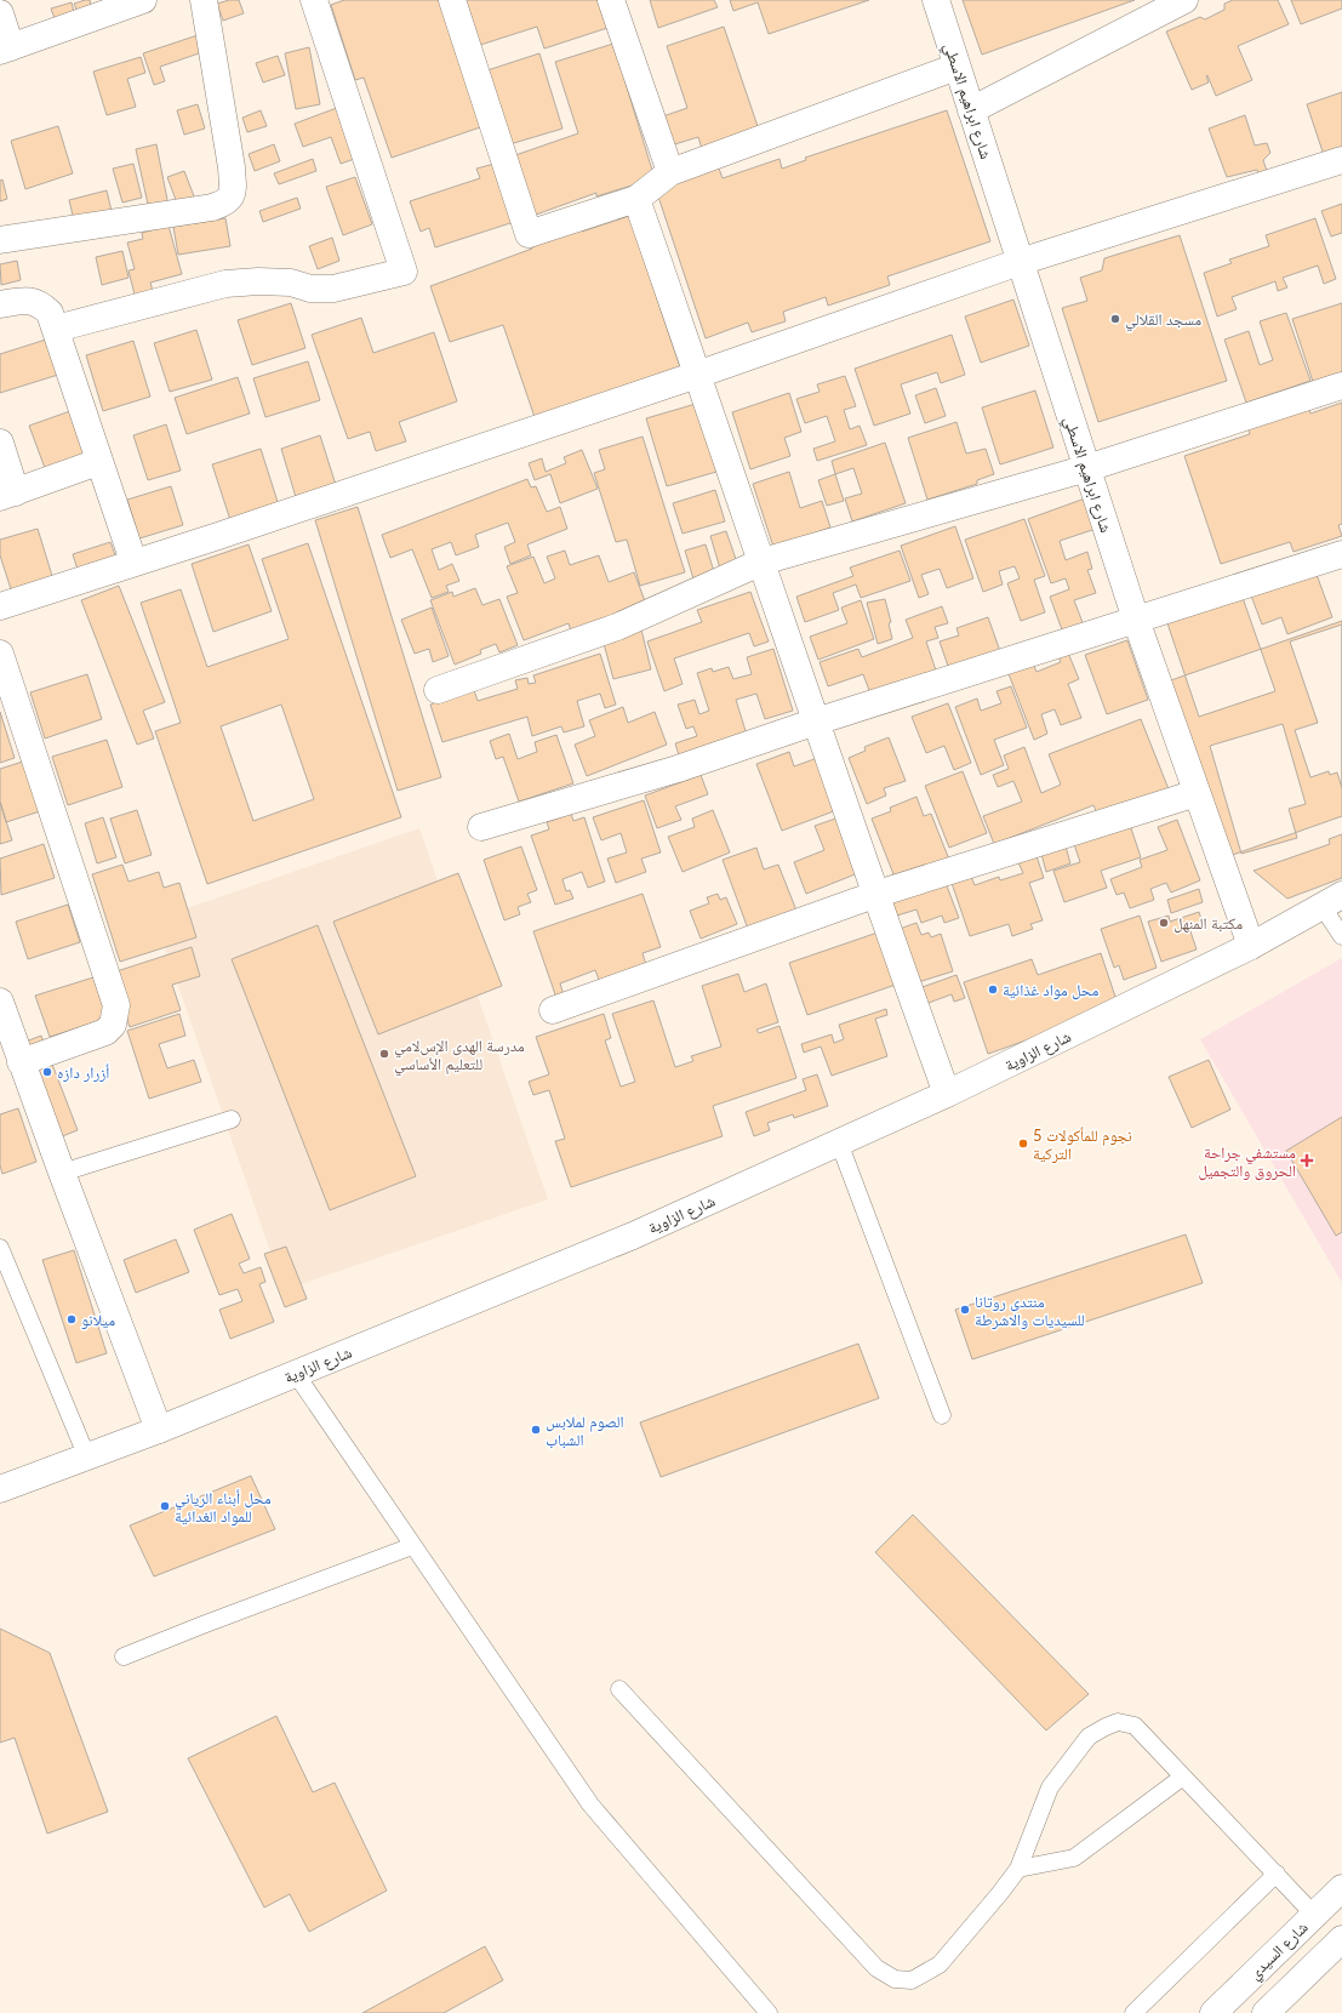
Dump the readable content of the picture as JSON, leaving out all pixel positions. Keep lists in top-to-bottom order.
{
  "streets": {
    "street": ["شارع ابراهيم الاسطي", "شارع الزاوية", "شارع السيدي"]
  },
  "crossings": [
    ["شارع ابراهيم الاسطي", "شارع الزاوية"]
  ],
  "places": {
    "other": [
      "مسجد القلالي",
      "مكتبة المنهل",
      "محل مواد غذائية",
      "مدرسة الهدى الإسﻻمي للتعليم الأساسي",
      "أزرار دازه",
      "5 نجوم للمأكولات التركية",
      "منتدى روتانا للسيديات والاشرطة",
      "ميلانو",
      "الصوم لملابس الشباب",
      "محل أبناء الرياني للمواد الغدائية"
    ],
    "health": ["مستشفي جراحة الحروق والتجميل"]
  }
}
